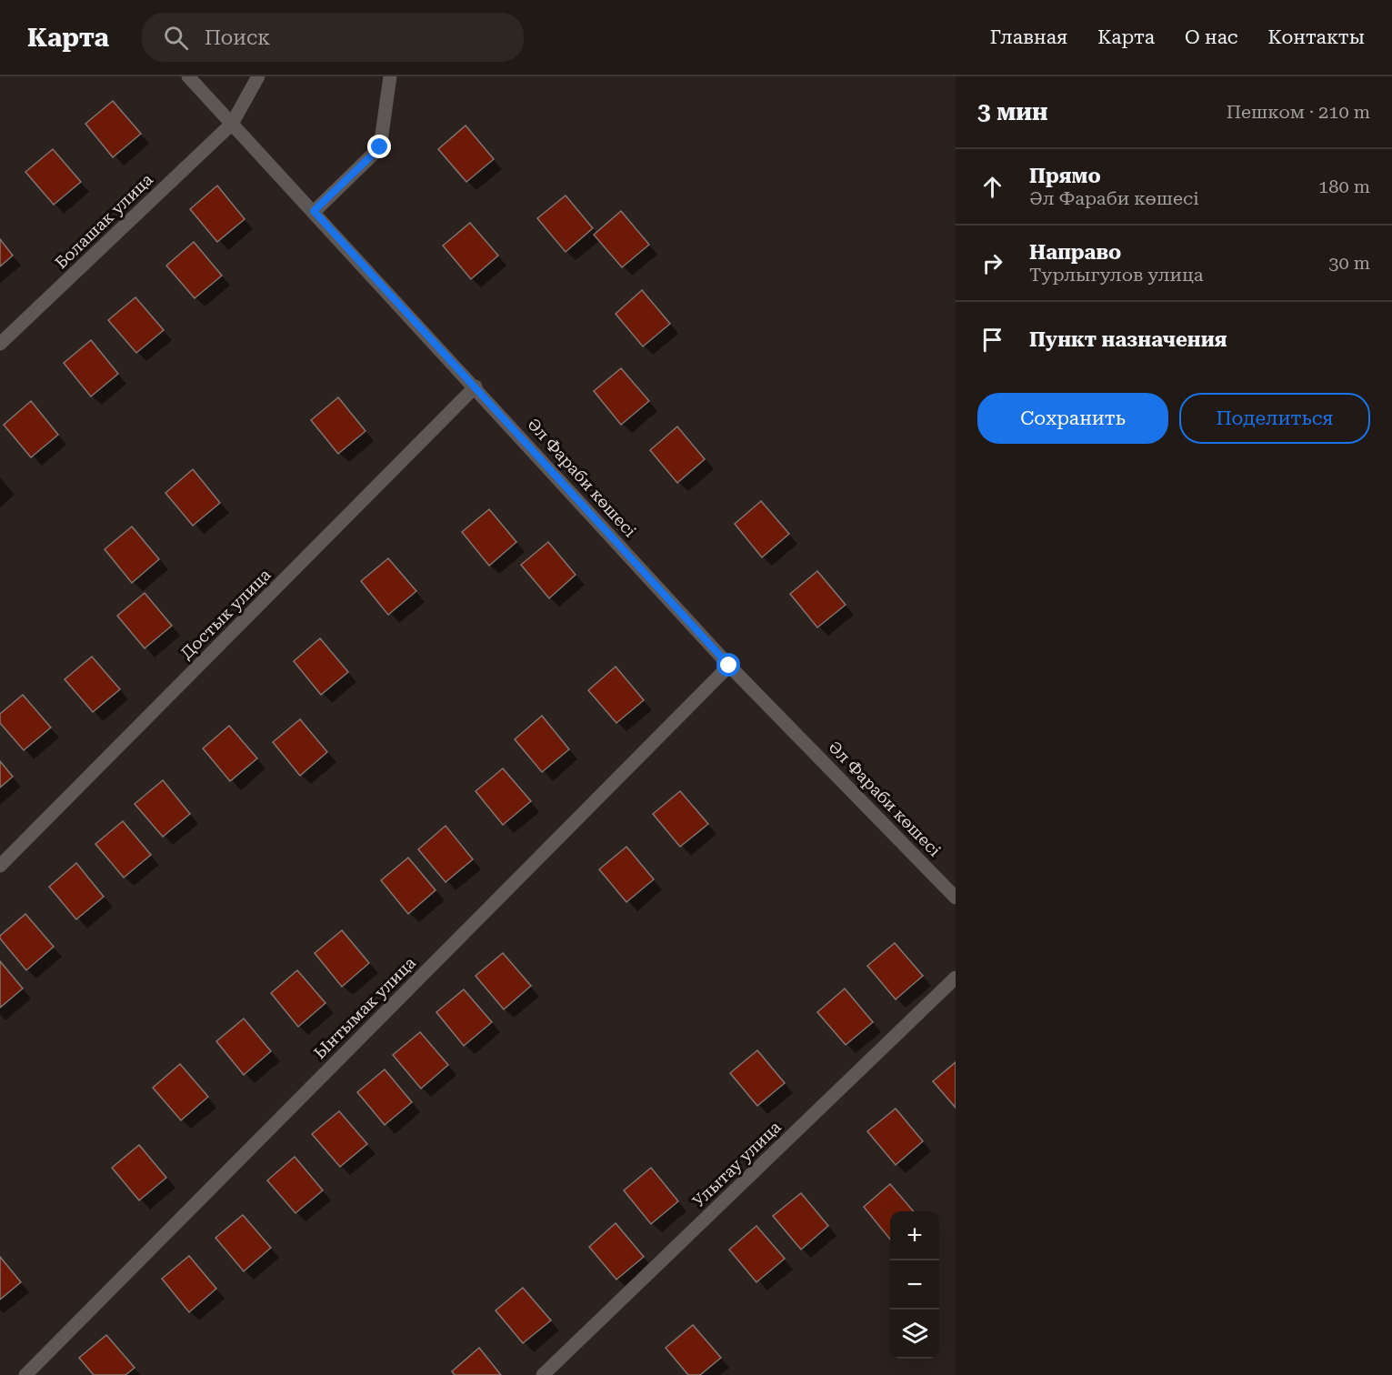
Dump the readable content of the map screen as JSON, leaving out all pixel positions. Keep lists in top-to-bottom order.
{
  "streets": {
    "street": [
      "Болашак улица",
      "Әл Фараби көшесі",
      "Достык улица",
      "Ынтымак улица",
      "Улытау улица"
    ]
  },
  "crossings": [
    ["Болашак улица", "Әл Фараби көшесі"],
    ["Әл Фараби көшесі", "Достык улица"],
    ["Әл Фараби көшесі", "Ынтымак улица"]
  ],
  "page": {
    "header": "Карта",
    "search": "Поиск",
    "nav": [
      "Главная",
      "Карта",
      "О нас",
      "Контакты"
    ],
    "heading": ["3 мин", "Пешком · 210 m"],
    "list": [
      ["Прямо", "Әл Фараби көшесі", "180 m"],
      ["Направо", "Турлыгулов улица", "30 m"],
      "Пункт назначения"
    ],
    "buttons": ["Сохранить", "Поделиться"],
    "map_buttons": ["+", "−"]
  }
}
